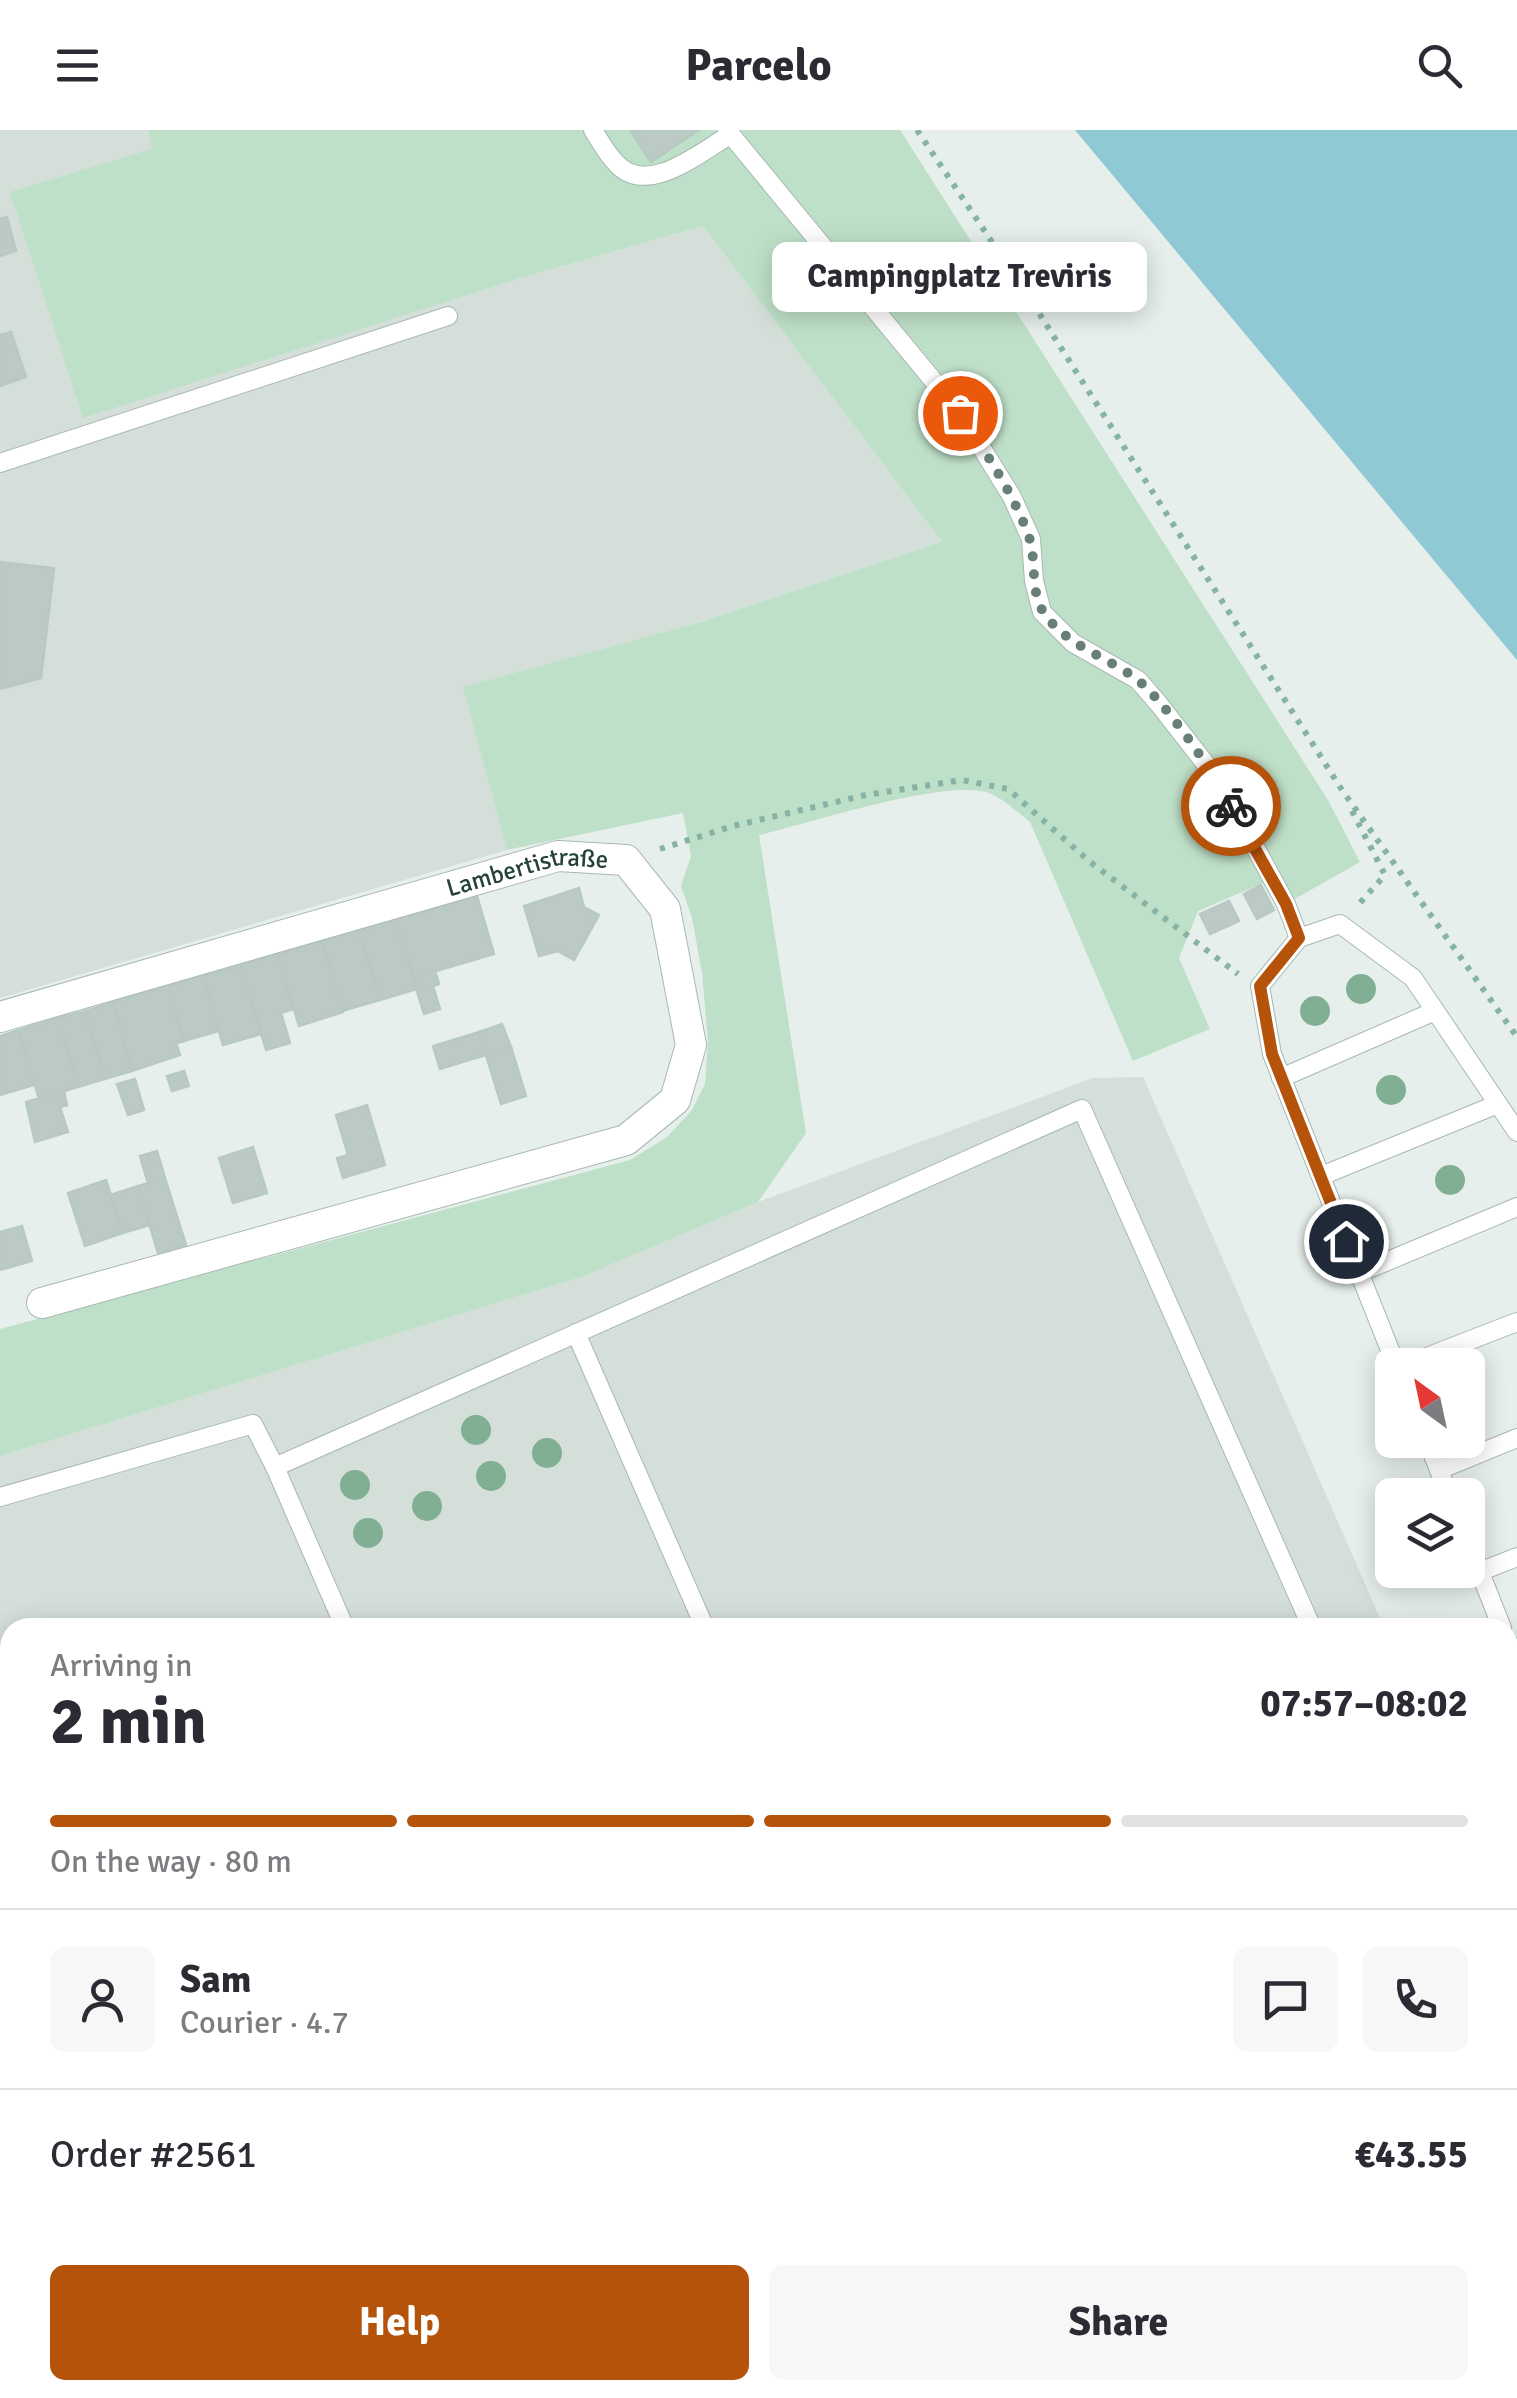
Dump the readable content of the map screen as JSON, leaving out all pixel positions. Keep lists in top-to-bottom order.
{
  "streets": {
    "street": ["Lambertistraße"]
  },
  "places": ["Campingplatz Treviris"],
  "north": "top left",
  "page": {
    "header": "Parcelo",
    "bubble": "Campingplatz Treviris",
    "heading": ["2 min", "Arriving in", "07:57–08:02"],
    "panel": [
      "Sam",
      "Courier · 4.7",
      "Order #2561",
      "€43.55"
    ],
    "bar": "On the way · 80 m",
    "buttons": ["Help", "Share"]
  }
}
